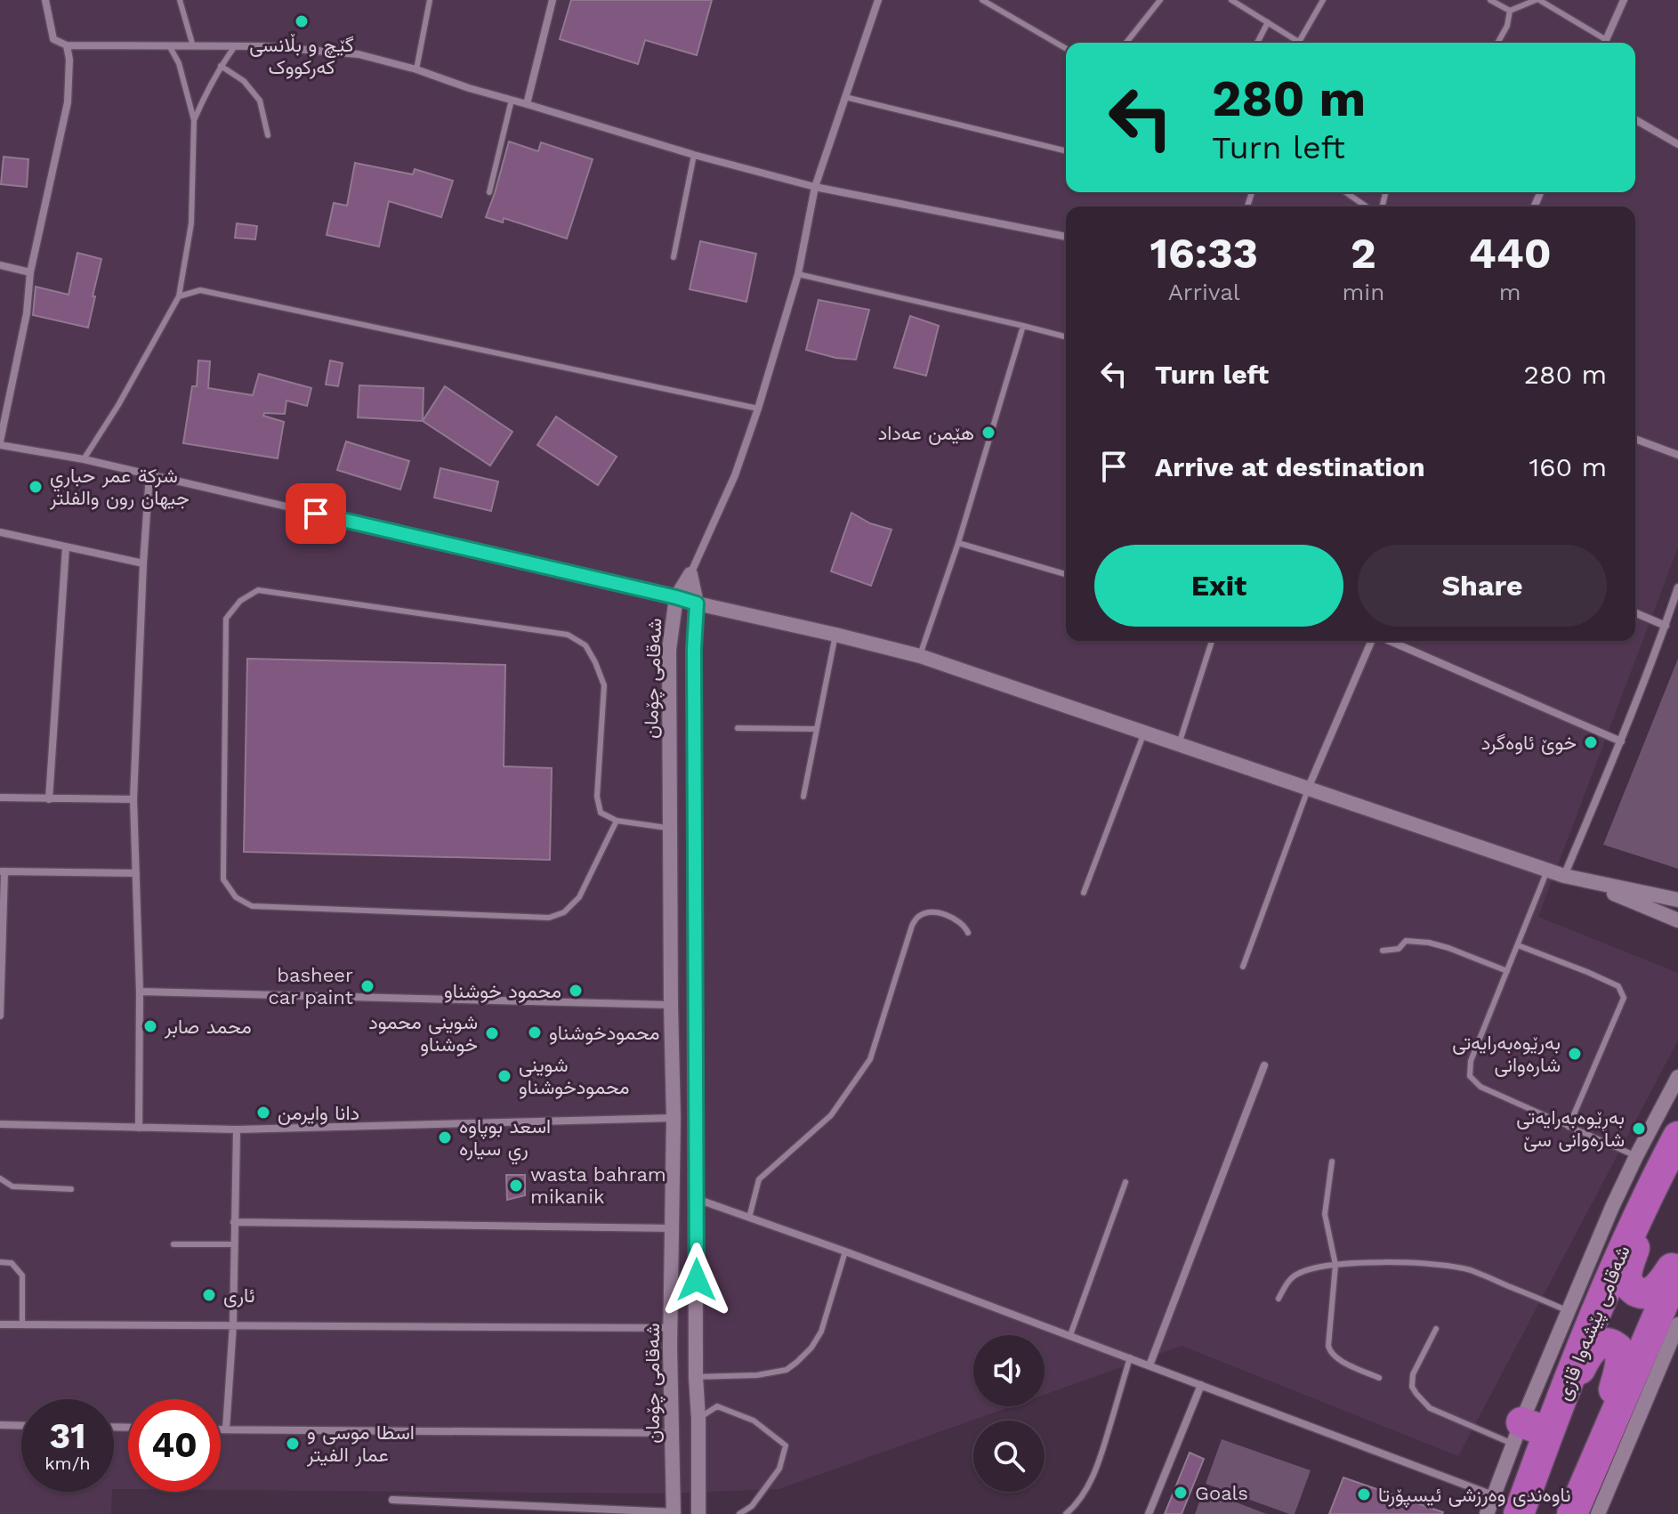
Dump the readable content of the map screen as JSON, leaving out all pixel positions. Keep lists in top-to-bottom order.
{
  "streets": {
    "highway": ["شەقامی پێشەوا قازی"],
    "street": ["شەقامی چۆمان"]
  },
  "places": [
    "گێچ و بڵانسی کەرکووک",
    "هێمن عەداد",
    "شركة عمر حباري جيھان رون والفلتر",
    "خوێ ئاوەگرد",
    "basheer car paint",
    "محمود خوشناو",
    "محمد صابر",
    "محمودخوشناو",
    "شوينى محمود خوشناو",
    "بەرێوەبەرایەتی شارەوانی",
    "شوينى محمودخوشناو",
    "دانا وایرمن",
    "بەڕێوەبەرایەتی شارەوانی سێ",
    "اسعد بوپاوه ري سياره",
    "wasta bahram mikanik",
    "ئارى",
    "اسطا موسى و عمار الفيتر",
    "Goals",
    "ناوەندی وەرزشی ئیسپۆرتا"
  ],
  "page": {
    "turn": ["280 m", "Turn left"],
    "eta": [
      "16:33",
      "Arrival",
      "2",
      "min",
      "440",
      "m"
    ],
    "list": [
      {
        "name": "Turn left",
        "value": "280 m"
      },
      {
        "name": "Arrive at destination",
        "value": "160 m"
      }
    ],
    "buttons": ["Exit", "Share"],
    "speed": "31 km/h",
    "limit": "40"
  }
}
